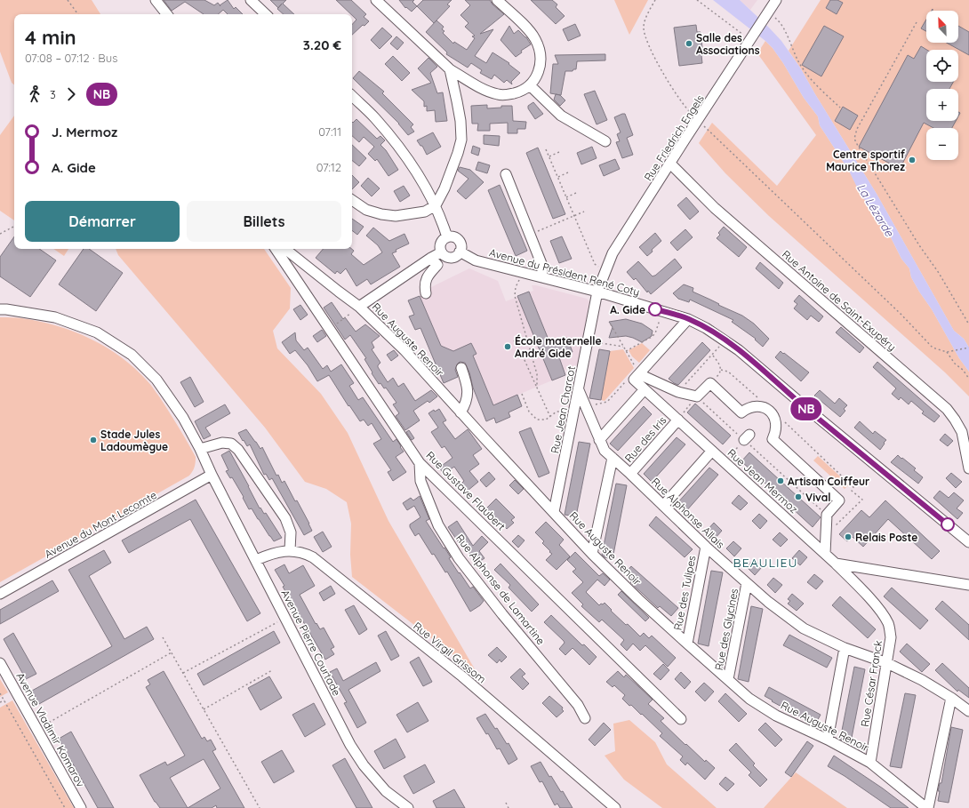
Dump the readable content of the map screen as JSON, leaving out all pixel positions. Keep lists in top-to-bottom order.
{
  "streets": {
    "street": [
      "Rue Friedrich Engels",
      "Avenue du Président René Coty",
      "Rue Antoine de Saint-Exupéry",
      "Rue Auguste Renoir",
      "Rue Jean Charcot",
      "Rue des Iris",
      "Rue Jean Mermoz",
      "Rue Gustave Flaubert",
      "Rue Alphonse Allais",
      "Avenue du Mont Lecomte",
      "Rue Alphonse de Lamartine",
      "Rue des Tulipes",
      "Rue des Glycines",
      "Avenue Pierre Courtade",
      "Rue Virgil Grissom",
      "Rue César Franck",
      "Avenue Vladimir Komarov"
    ]
  },
  "crossings": [
    ["Rue Friedrich Engels", "Avenue du Président René Coty"],
    ["Rue Friedrich Engels", "Rue Antoine de Saint-Exupéry"],
    ["Rue Friedrich Engels", "Rue Jean Charcot"],
    ["Avenue du Président René Coty", "Rue Jean Charcot"],
    ["Rue Auguste Renoir", "Rue Jean Charcot"],
    ["Rue Auguste Renoir", "Rue des Tulipes"],
    ["Rue Auguste Renoir", "Rue des Glycines"],
    ["Rue Auguste Renoir", "Rue César Franck"],
    ["Rue Jean Charcot", "Rue Alphonse Allais"],
    ["Rue des Iris", "Rue Jean Mermoz"],
    ["Rue des Iris", "Rue Alphonse Allais"],
    ["Rue Jean Mermoz", "Rue César Franck"],
    ["Rue Gustave Flaubert", "Rue Alphonse de Lamartine"],
    ["Rue Alphonse Allais", "Rue des Tulipes"],
    ["Rue Alphonse Allais", "Rue des Glycines"],
    ["Rue Alphonse Allais", "Rue César Franck"],
    ["Avenue du Mont Lecomte", "Avenue Pierre Courtade"],
    ["Avenue Pierre Courtade", "Rue Virgil Grissom"]
  ],
  "districts": ["BEAULIEU"],
  "water": ["La Lézarde"],
  "places": [
    "Salle des Associations",
    "Centre sportif Maurice Thorez",
    "A. Gide",
    "École maternelle André Gide",
    "Stade Jules Ladoumègue",
    "Artisan Coiffeur",
    "Vival",
    "Relais Poste"
  ],
  "lines": ["bus line NB"],
  "north": "top left",
  "page": {
    "on_map": "NB",
    "map_buttons": ["+", "−"],
    "heading": ["4 min", "07:08 – 07:12 · Bus", "3.20 €"],
    "legs": ["3", "NB"],
    "list": [
      {
        "name": "J. Mermoz",
        "value": "07:11"
      },
      {
        "name": "A. Gide",
        "value": "07:12"
      }
    ],
    "buttons": ["Démarrer", "Billets"]
  }
}
